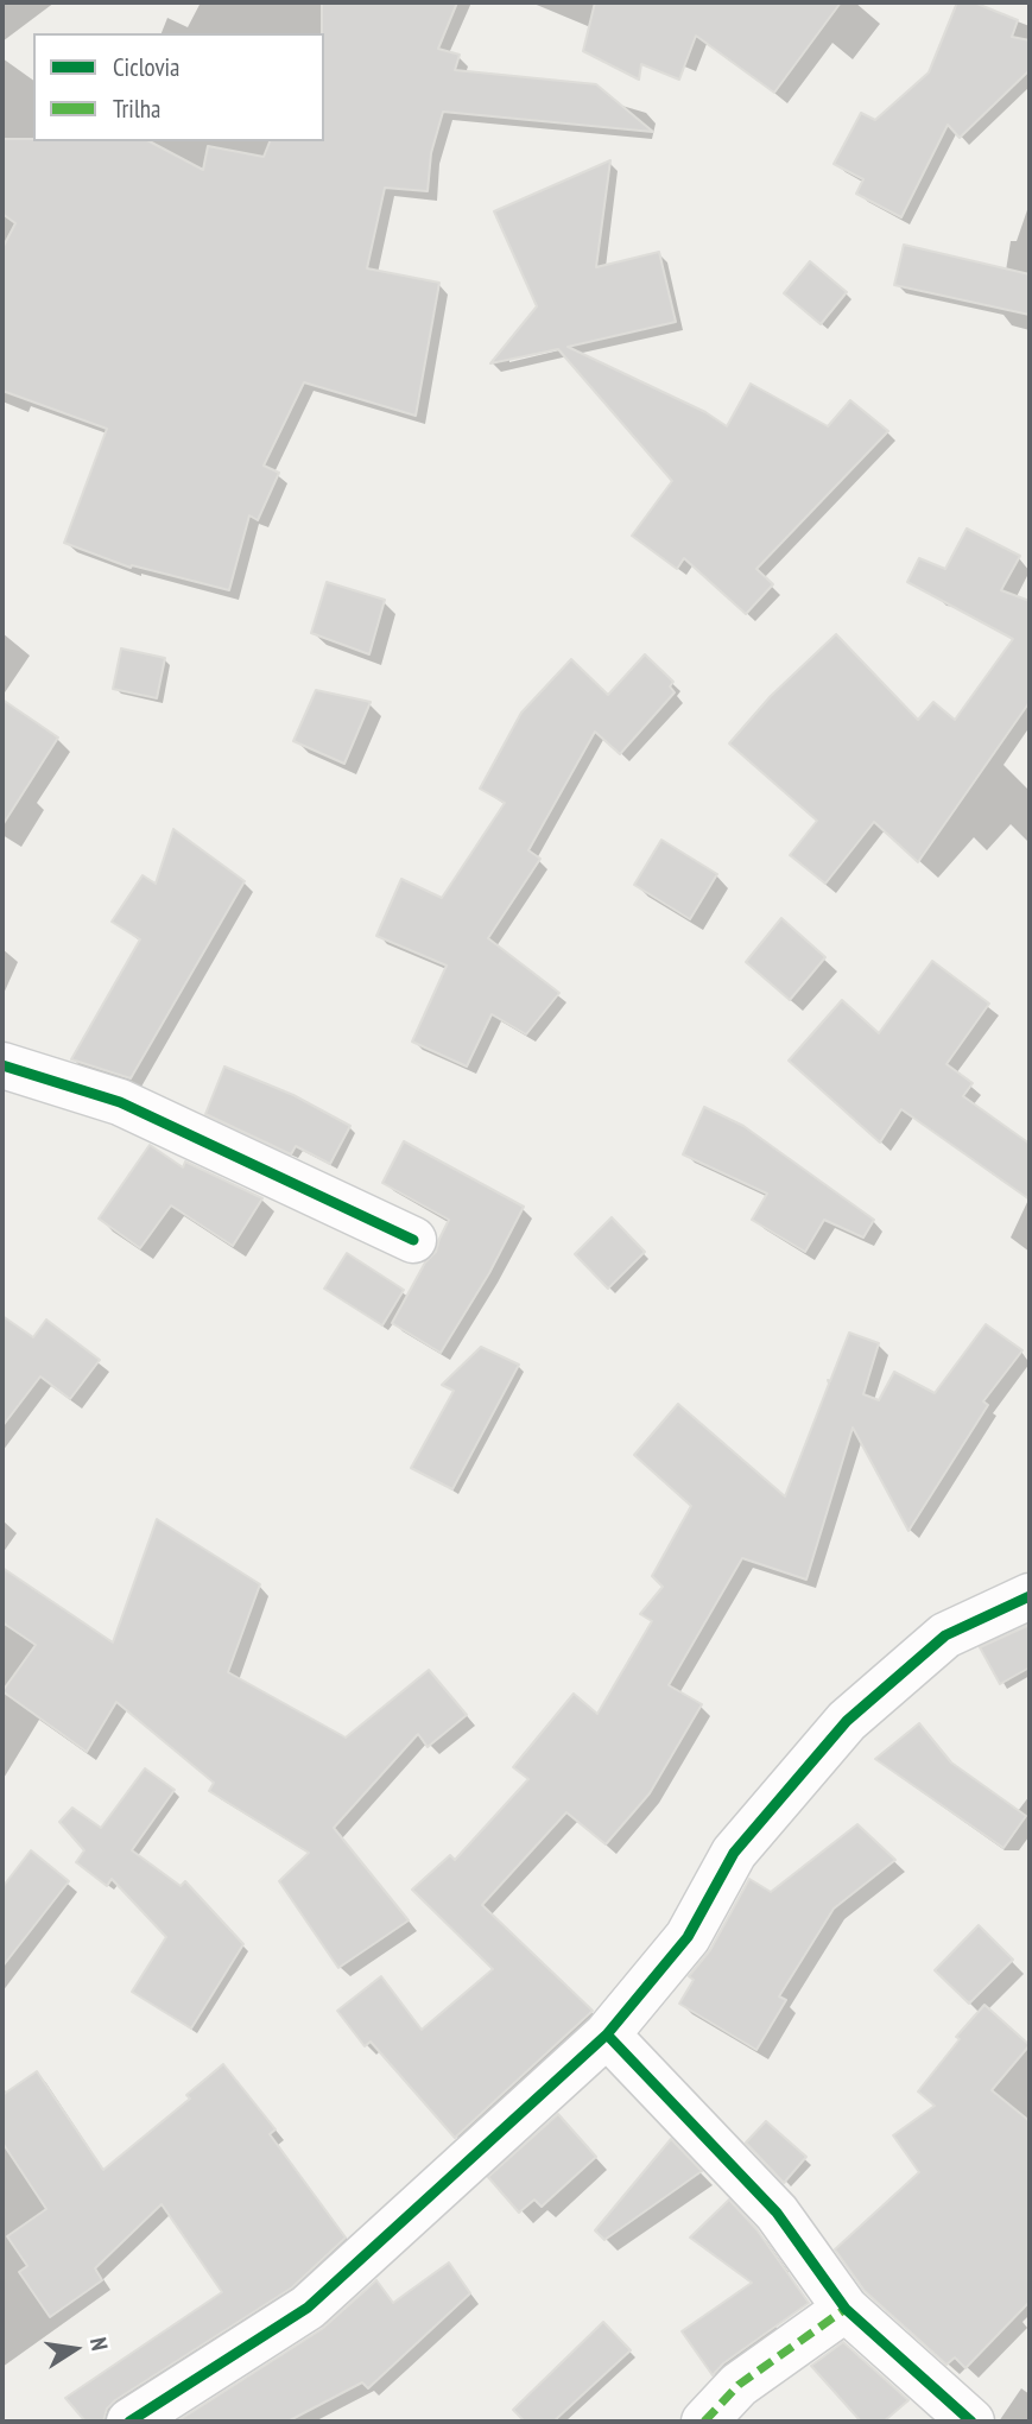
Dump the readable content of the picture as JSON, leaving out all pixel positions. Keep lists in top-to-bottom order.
{
  "legend": ["Ciclovia", "Trilha"],
  "north": "right"
}
